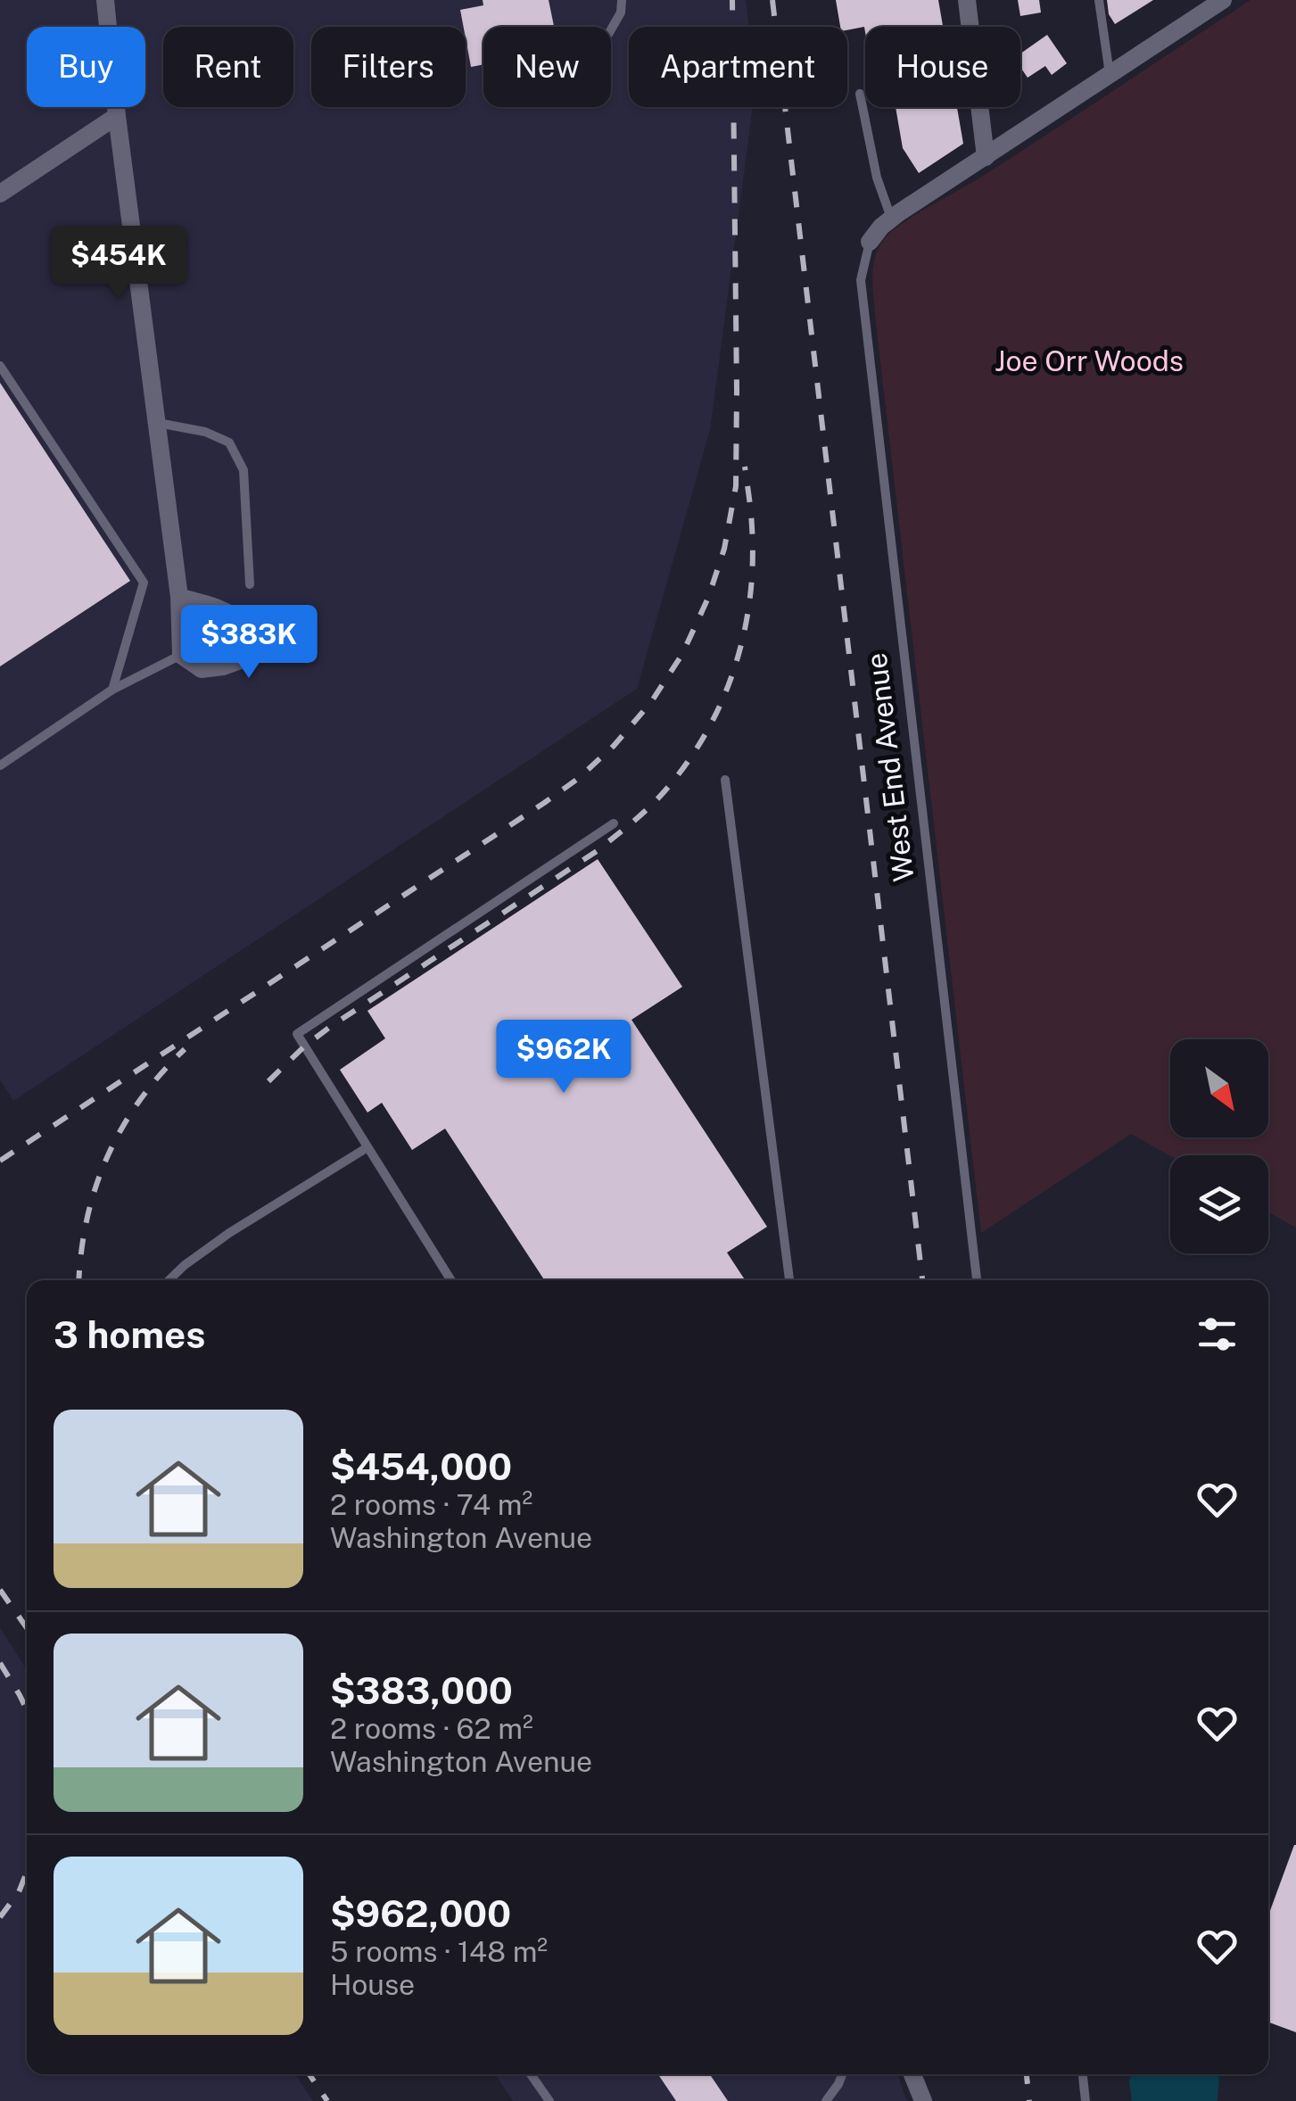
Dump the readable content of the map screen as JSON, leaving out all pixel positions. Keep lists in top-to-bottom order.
{
  "streets": {
    "lane": ["West End Avenue"]
  },
  "parks": ["Joe Orr Woods"],
  "north": "bottom right",
  "page": {
    "chip": [
      "Buy",
      "Rent",
      "Filters",
      "New",
      "Apartment",
      "House"
    ],
    "price": ["$454K", "$383K", "$962K"],
    "heading": "3 homes",
    "list": [
      {
        "name": "$454,000",
        "note": "2 rooms · 74 m² · Washington Avenue"
      },
      {
        "name": "$383,000",
        "note": "2 rooms · 62 m² · Washington Avenue"
      },
      {
        "name": "$962,000",
        "note": "5 rooms · 148 m² · House"
      }
    ]
  }
}
